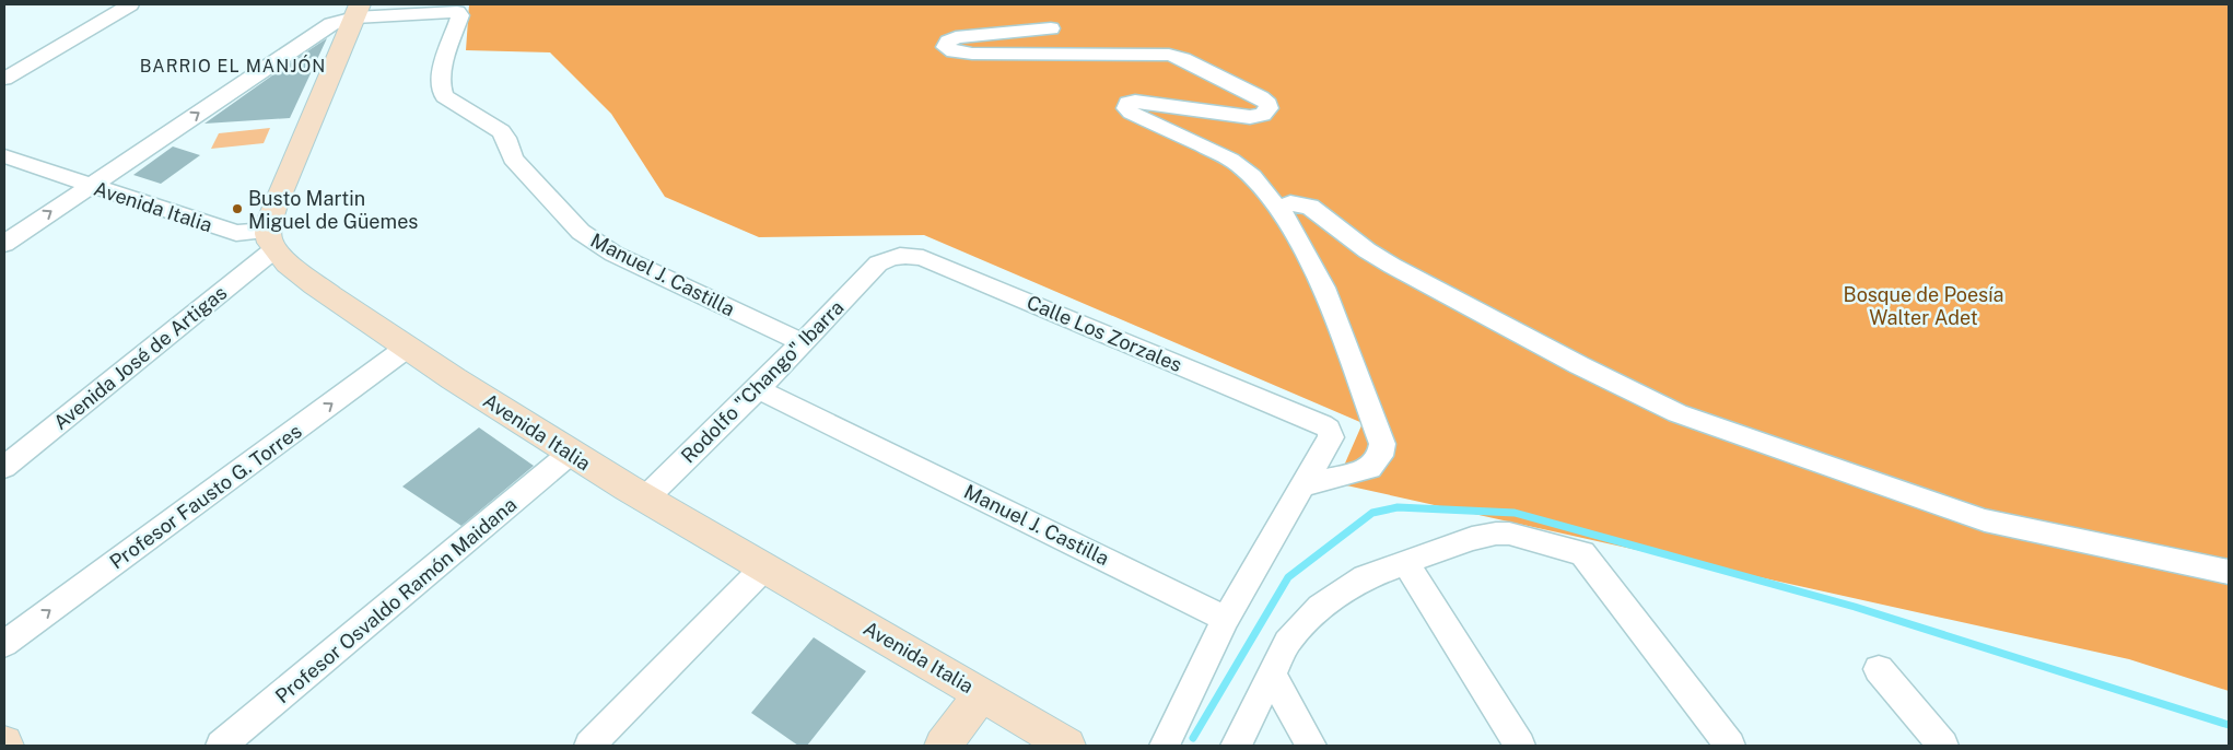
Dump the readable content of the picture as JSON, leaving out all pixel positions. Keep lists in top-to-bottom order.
{
  "streets": {
    "main road": ["Avenida Italia"],
    "street": [
      "Manuel J. Castilla",
      "Calle Los Zorzales",
      "Avenida José de Artigas",
      "Rodolfo \"Chango\" Ibarra",
      "Profesor Fausto G. Torres",
      "Profesor Osvaldo Ramón Maidana"
    ]
  },
  "crossings": [
    ["Avenida Italia", "Avenida José de Artigas"],
    ["Avenida Italia", "Rodolfo \"Chango\" Ibarra"],
    ["Avenida Italia", "Profesor Fausto G. Torres"],
    ["Avenida Italia", "Profesor Osvaldo Ramón Maidana"],
    ["Manuel J. Castilla", "Rodolfo \"Chango\" Ibarra"],
    ["Calle Los Zorzales", "Rodolfo \"Chango\" Ibarra"]
  ],
  "one_way": ["Profesor Fausto G. Torres"],
  "districts": ["BARRIO EL MANJÓN"],
  "parks": ["Bosque de Poesía Walter Adet"],
  "places": ["Busto Martin Miguel de Güemes"]
}
